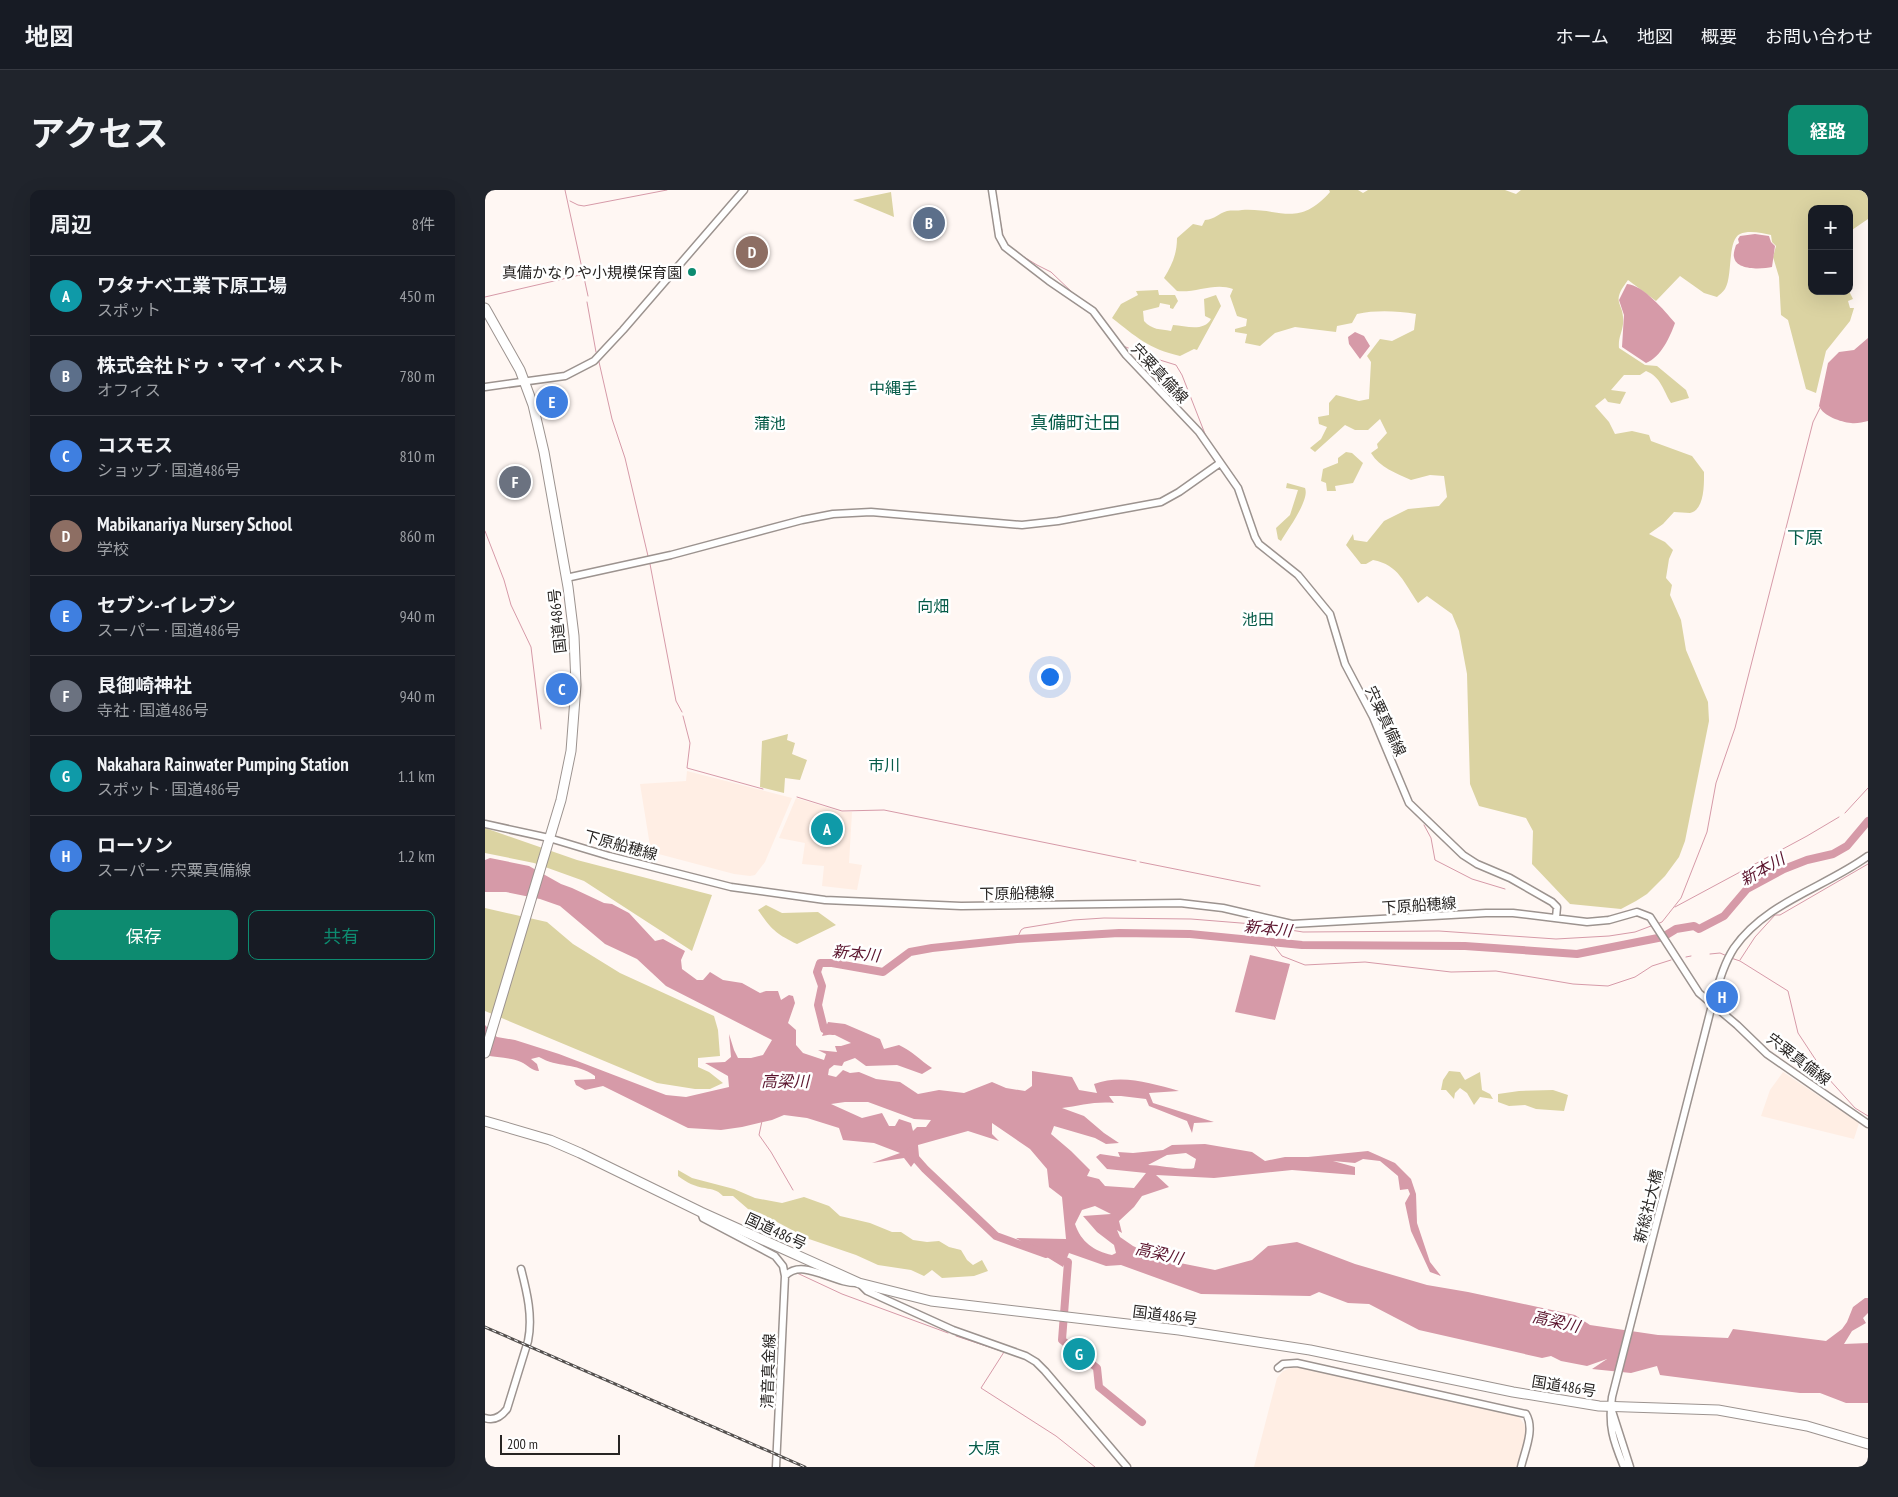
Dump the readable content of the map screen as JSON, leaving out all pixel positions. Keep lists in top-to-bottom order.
{
  "streets": {
    "highway": ["国道486号"],
    "main road": [
      "宍粟真備線",
      "下原船穂線",
      "新総社大橋",
      "清音真金線"
    ]
  },
  "crossings": [
    ["宍粟真備線", "下原船穂線"],
    ["宍粟真備線", "新総社大橋"],
    ["国道486号", "下原船穂線"],
    ["国道486号", "新総社大橋"]
  ],
  "districts": [
    "中縄手",
    "真備町辻田",
    "蒲池",
    "下原",
    "向畑",
    "池田",
    "市川",
    "大原"
  ],
  "water": ["新本川", "高梁川"],
  "places": ["真備かなりや小規模保育園"],
  "scale_bar": "200 m",
  "page": {
    "header": "地図",
    "nav": [
      "ホーム",
      "地図",
      "概要",
      "お問い合わせ"
    ],
    "title": "アクセス",
    "buttons": [
      "経路",
      ["保存", "共有"]
    ],
    "heading": ["周辺", "8件"],
    "map_buttons": ["+", "−"],
    "pins": [
      "B",
      "D",
      "E",
      "F",
      "C",
      "A",
      "H",
      "G"
    ],
    "list": [
      {
        "mark": "A",
        "name": "ワタナベ工業下原工場",
        "note": "スポット",
        "value": "450 m"
      },
      {
        "mark": "B",
        "name": "株式会社ドゥ・マイ・ベスト",
        "note": "オフィス",
        "value": "780 m"
      },
      {
        "mark": "C",
        "name": "コスモス",
        "note": "ショップ · 国道486号",
        "value": "810 m"
      },
      {
        "mark": "D",
        "name": "Mabikanariya Nursery School",
        "note": "学校",
        "value": "860 m"
      },
      {
        "mark": "E",
        "name": "セブン-イレブン",
        "note": "スーパー · 国道486号",
        "value": "940 m"
      },
      {
        "mark": "F",
        "name": "艮御崎神社",
        "note": "寺社 · 国道486号",
        "value": "940 m"
      },
      {
        "mark": "G",
        "name": "Nakahara Rainwater Pumping Station",
        "note": "スポット · 国道486号",
        "value": "1.1 km"
      },
      {
        "mark": "H",
        "name": "ローソン",
        "note": "スーパー · 宍粟真備線",
        "value": "1.2 km"
      }
    ],
    "scale": "200 m"
  }
}
